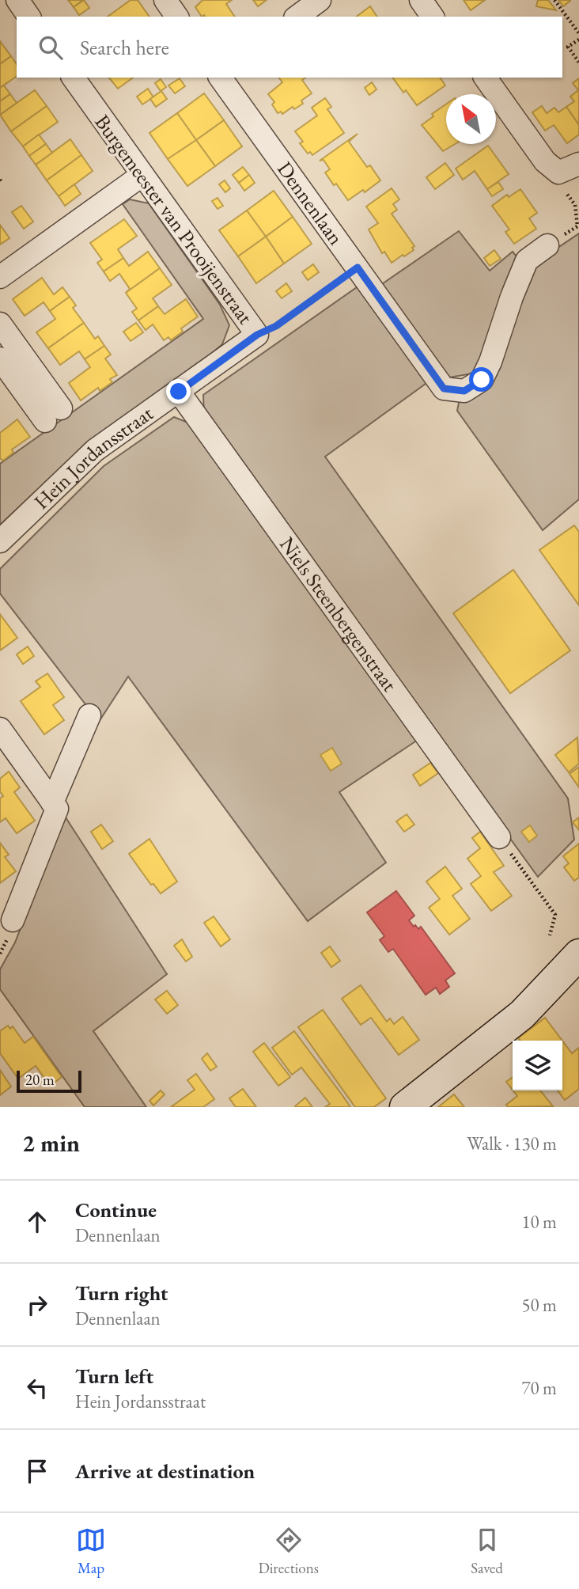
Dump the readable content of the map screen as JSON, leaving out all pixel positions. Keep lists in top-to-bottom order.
{
  "streets": {
    "street": [
      "Dennenlaan",
      "Burgemeester van Prooijenstraat",
      "Hein Jordansstraat",
      "Niels Steenbergenstraat"
    ]
  },
  "crossings": [
    ["Burgemeester van Prooijenstraat", "Hein Jordansstraat"],
    ["Hein Jordansstraat", "Niels Steenbergenstraat"]
  ],
  "scale_bar": "20 m",
  "north": "top left",
  "page": {
    "search": "Search here",
    "scale": "20 m",
    "heading": ["2 min", "Walk · 130 m"],
    "list": [
      ["Continue", "Dennenlaan", "10 m"],
      ["Turn right", "Dennenlaan", "50 m"],
      ["Turn left", "Hein Jordansstraat", "70 m"],
      "Arrive at destination"
    ],
    "nav": ["Map", "Directions", "Saved"]
  }
}
